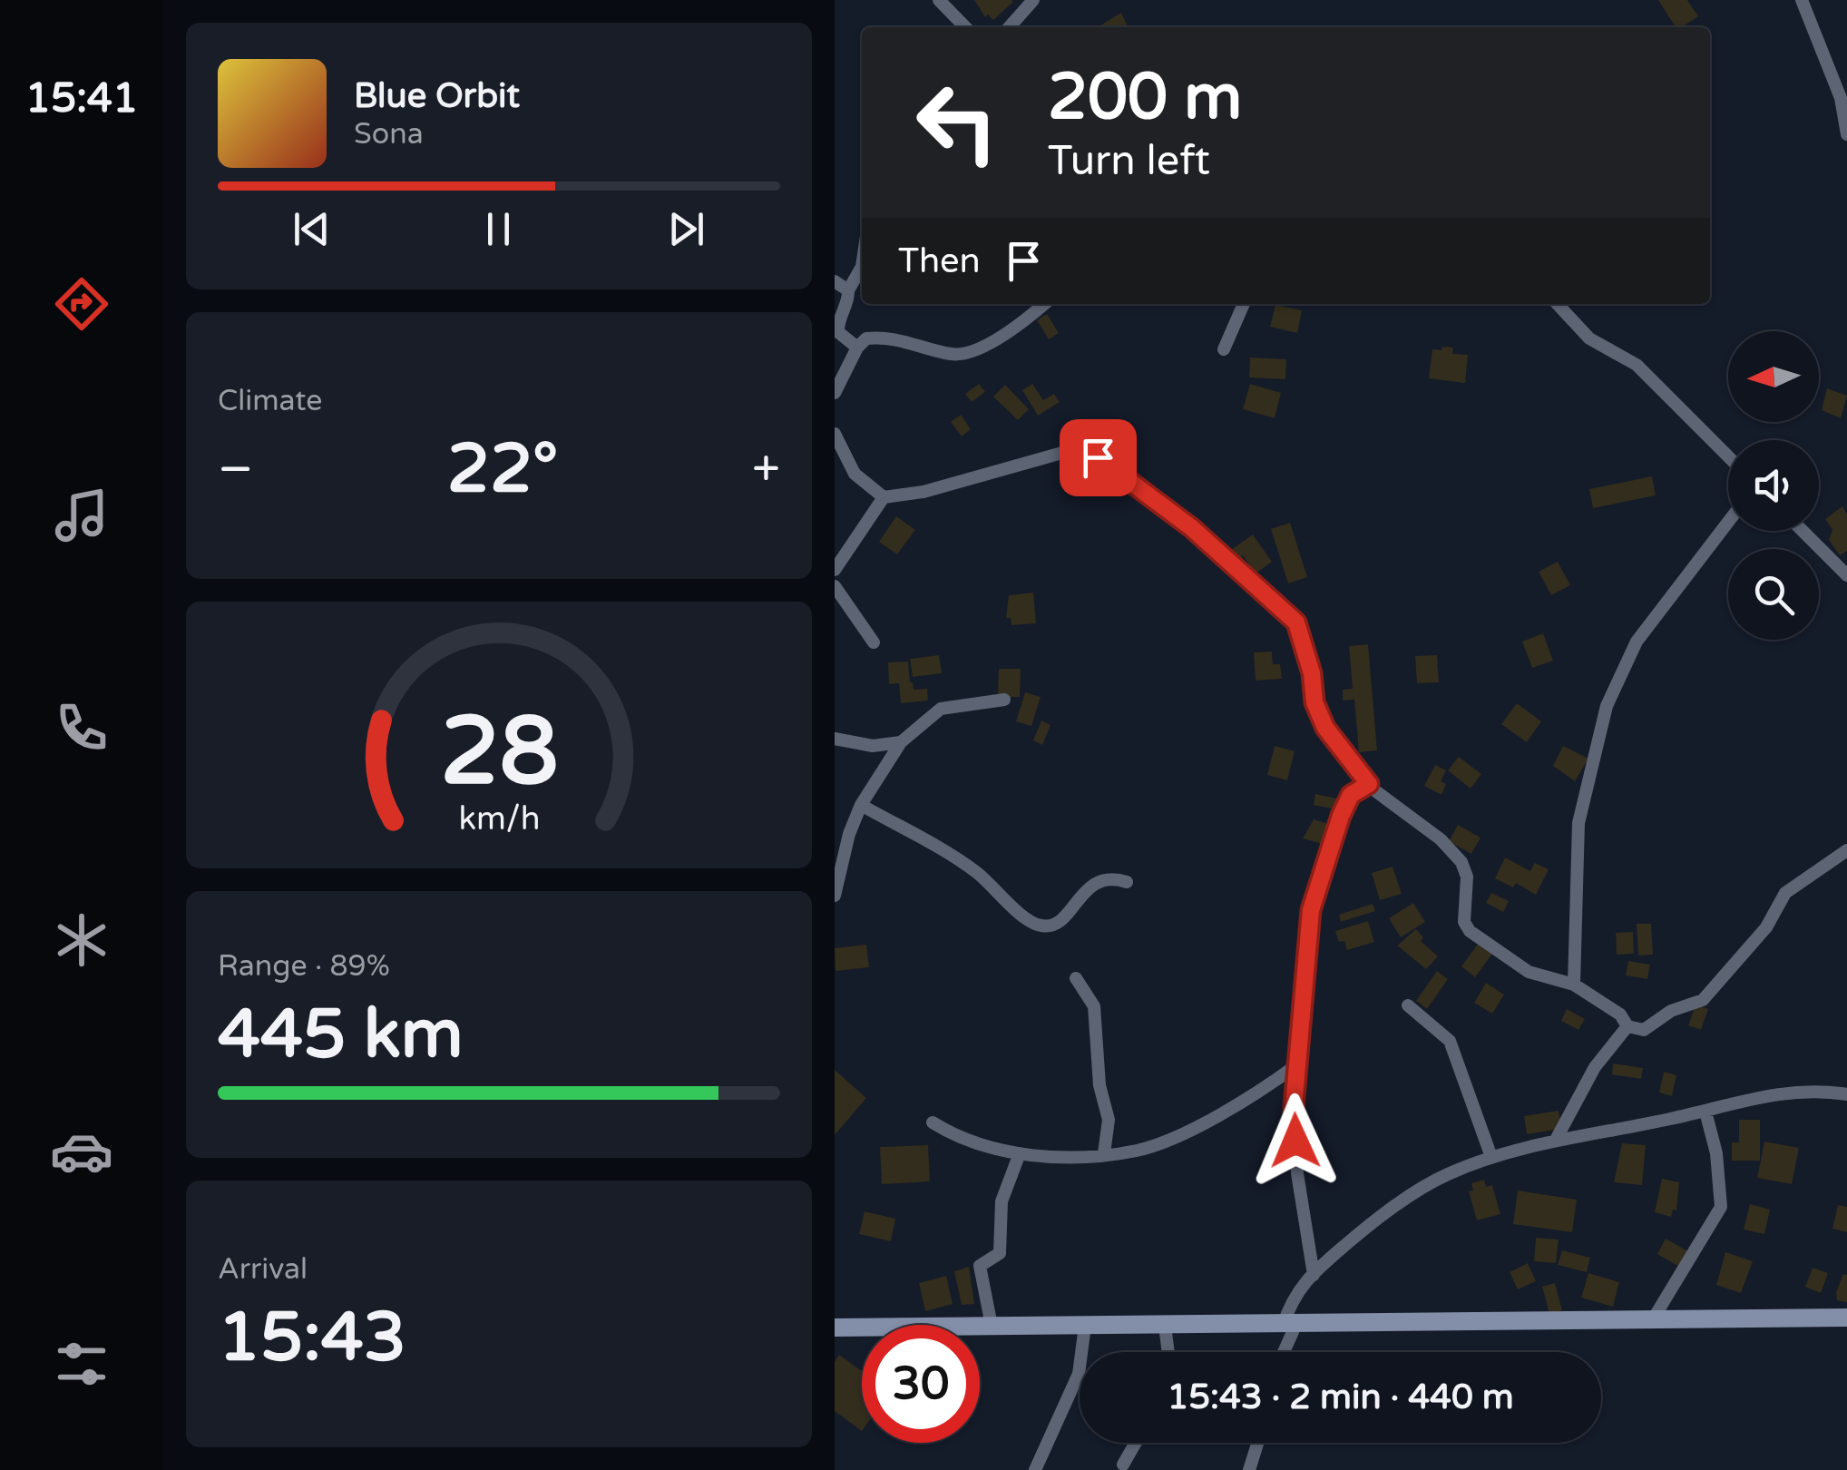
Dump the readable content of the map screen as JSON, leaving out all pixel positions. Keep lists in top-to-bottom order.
{
  "north": "left",
  "page": {
    "tabs": "15:41",
    "turn": ["200 m", "Turn left"],
    "song": ["Blue Orbit", "Sona"],
    "then": "Then",
    "tile": [
      "Climate",
      ["Range · 89%", "445 km"],
      ["Arrival", "15:43"]
    ],
    "heat": ["−", "22°", "+"],
    "limit": "30",
    "trip": "15:43 · 2 min · 440 m",
    "gauge": ["28", "km/h"]
  }
}
